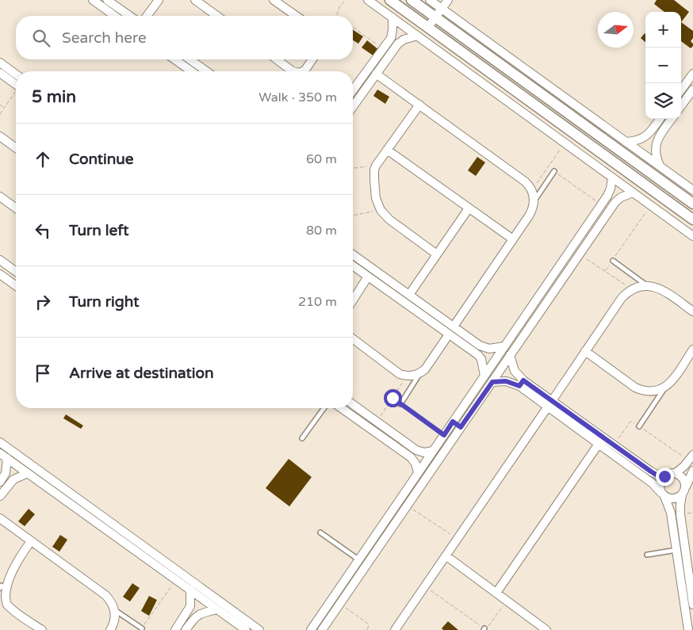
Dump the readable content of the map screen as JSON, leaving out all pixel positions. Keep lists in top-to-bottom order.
{
  "north": "right",
  "page": {
    "map_buttons": ["+", "−"],
    "search": "Search here",
    "heading": ["5 min", "Walk · 350 m"],
    "list": [
      ["Continue", "60 m"],
      ["Turn left", "80 m"],
      ["Turn right", "210 m"],
      "Arrive at destination"
    ]
  }
}
